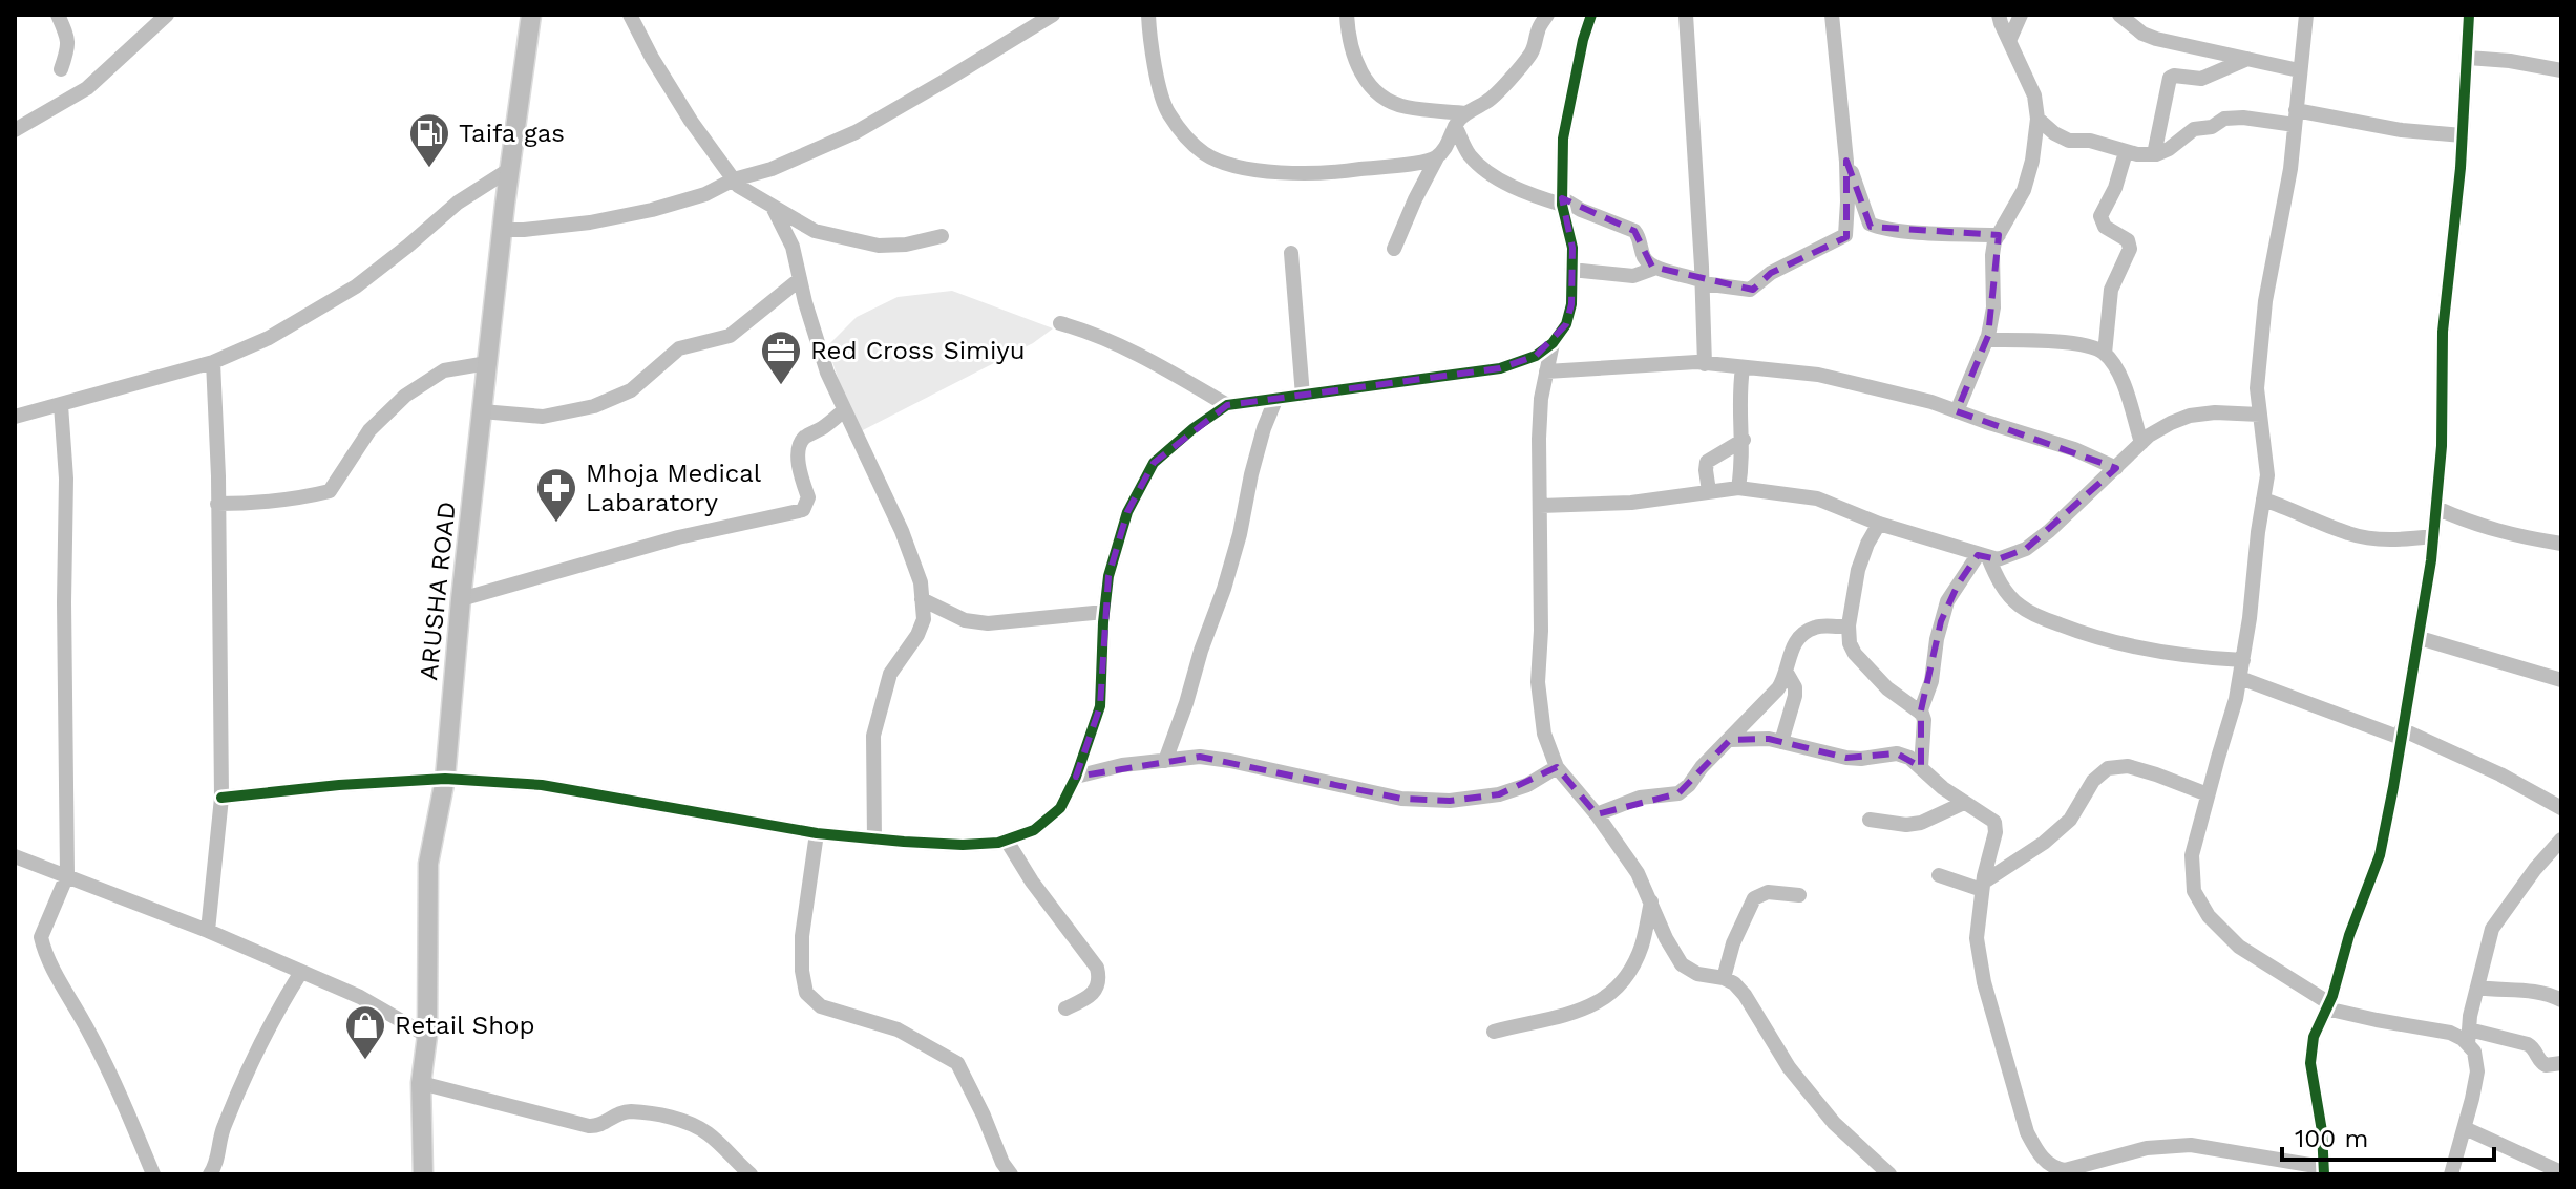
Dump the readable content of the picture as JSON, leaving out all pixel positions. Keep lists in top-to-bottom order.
{
  "streets": {
    "main road": ["ARUSHA ROAD"]
  },
  "places": {
    "fuel station": ["Taifa gas"],
    "office": ["Red Cross Simiyu"],
    "pharmacy": ["Mhoja Medical Labaratory"],
    "shop": ["Retail Shop"]
  },
  "scale_bar": "100 m"
}
